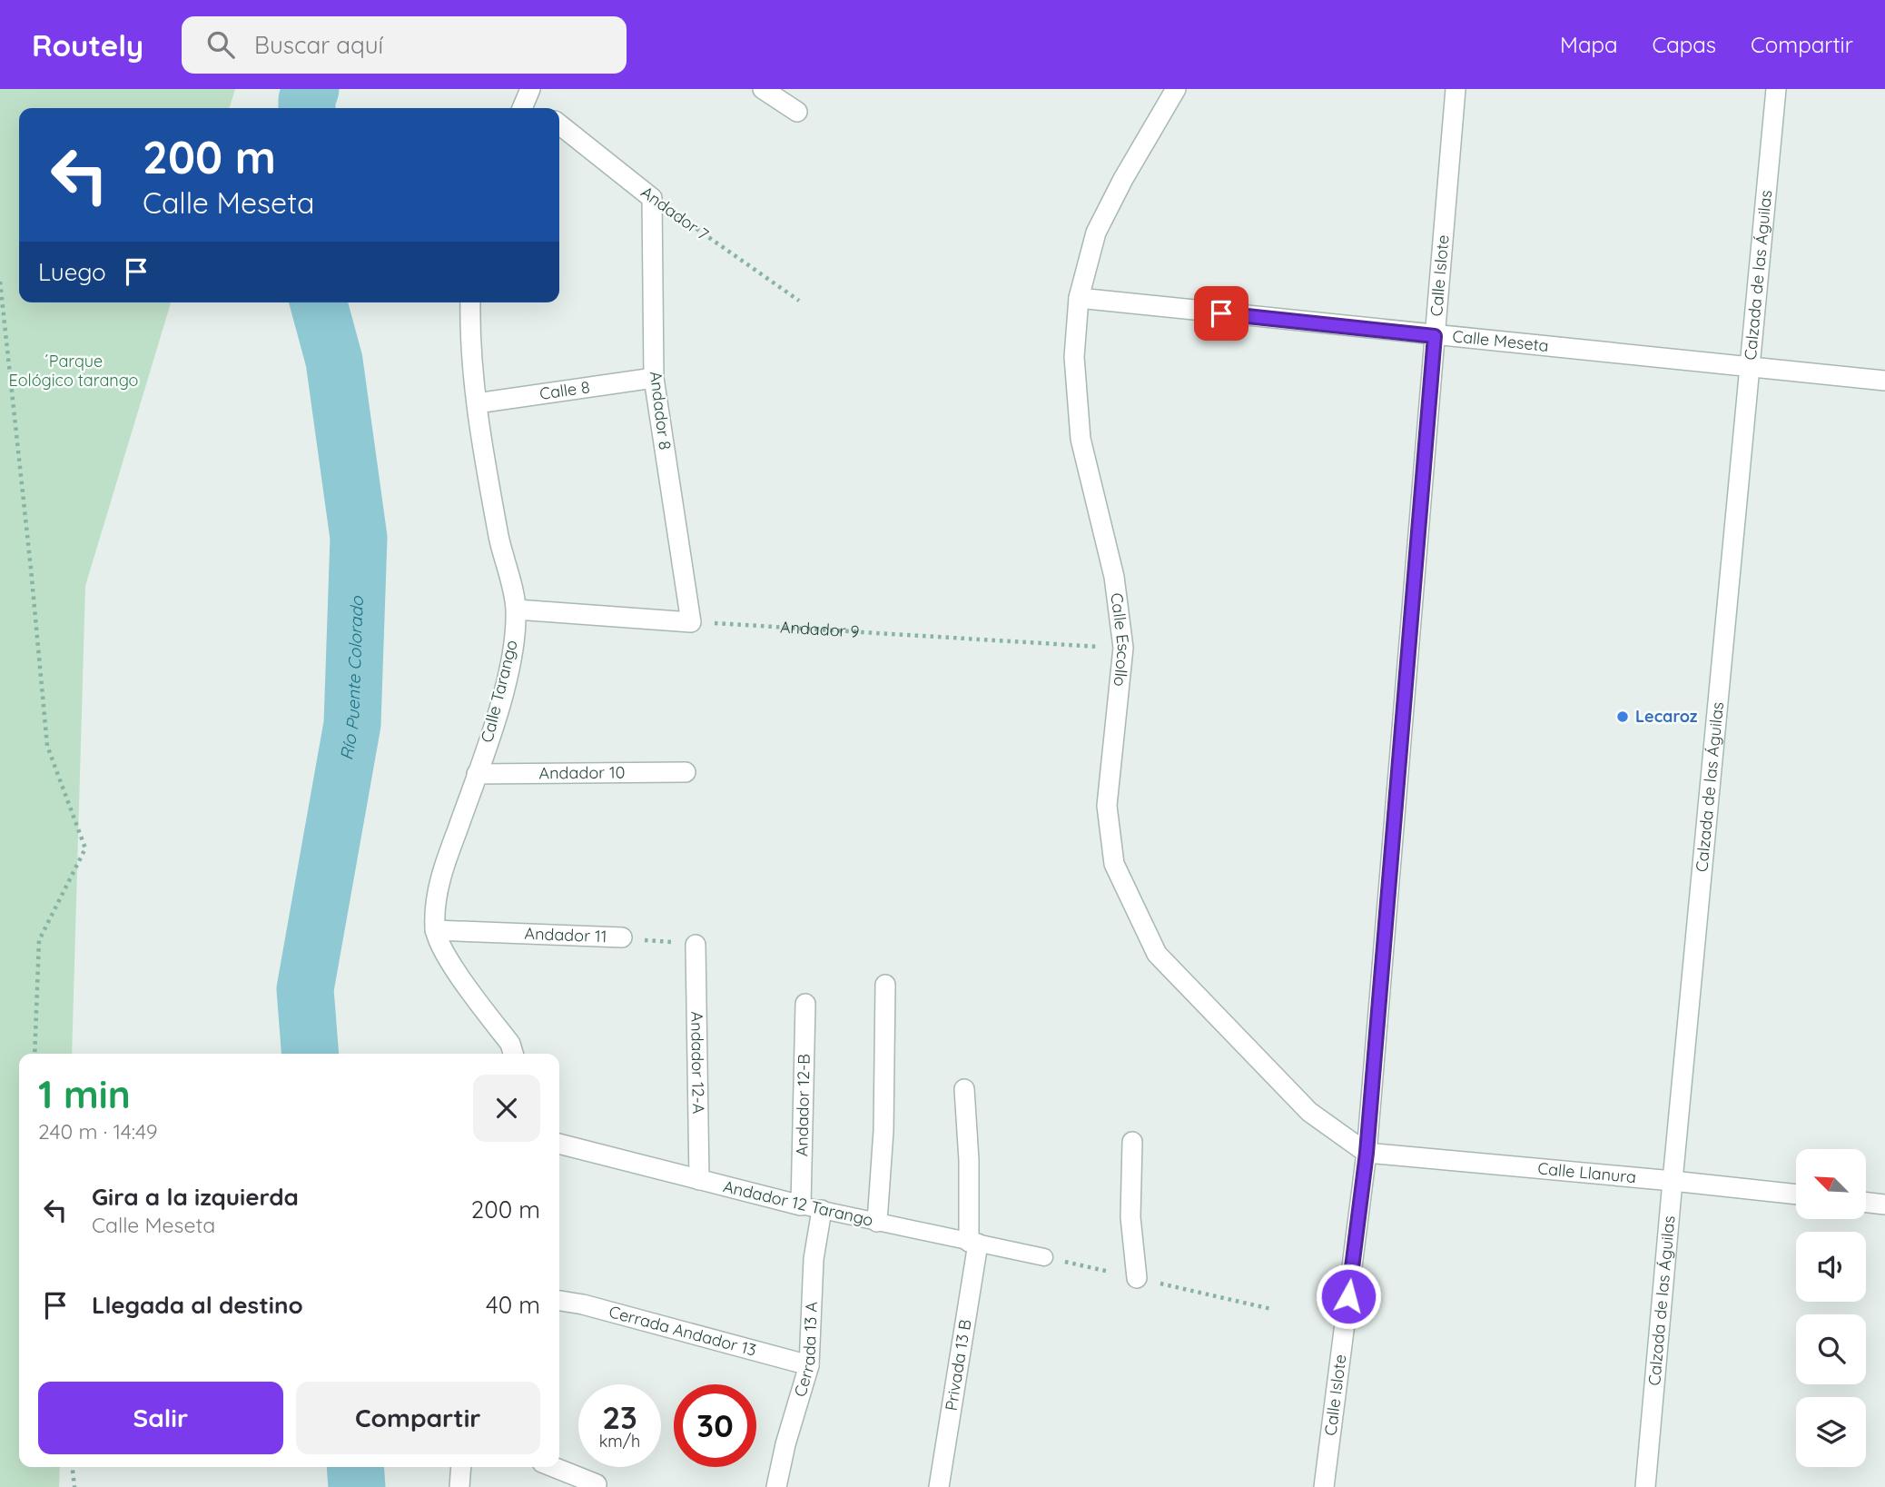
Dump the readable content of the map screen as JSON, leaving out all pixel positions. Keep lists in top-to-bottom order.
{
  "streets": {
    "street": [
      "Andador 7",
      "Calle Islote",
      "Calzada de las Águilas",
      "Calle Meseta",
      "Calle 8",
      "Andador 8",
      "Calle Escollo",
      "Calle Tarango",
      "Andador 10",
      "Andador 11",
      "Andador 12-A",
      "Andador 12-B",
      "Calle Llanura",
      "Andador 12 Tarango",
      "Cerrada Andador 13",
      "Cerrada 13 A",
      "Privada 13 B"
    ],
    "path": ["Andador 9"]
  },
  "crossings": [
    ["Andador 7", "Andador 8"],
    ["Calle Islote", "Calle Meseta"],
    ["Calle Islote", "Calle Escollo"],
    ["Calle Islote", "Calle Llanura"],
    ["Calzada de las Águilas", "Calle Meseta"],
    ["Calzada de las Águilas", "Calle Llanura"],
    ["Calle Meseta", "Calle Escollo"],
    ["Calle 8", "Andador 8"],
    ["Calle 8", "Calle Tarango"],
    ["Andador 8", "Andador 9"],
    ["Andador 9", "Calle Escollo"],
    ["Calle Escollo", "Calle Llanura"],
    ["Calle Tarango", "Andador 10"],
    ["Calle Tarango", "Andador 11"],
    ["Andador 11", "Andador 12-A"],
    ["Andador 12-A", "Andador 12 Tarango"],
    ["Andador 12-B", "Andador 12 Tarango"],
    ["Andador 12 Tarango", "Cerrada 13 A"],
    ["Andador 12 Tarango", "Privada 13 B"],
    ["Cerrada Andador 13", "Cerrada 13 A"]
  ],
  "water": ["Río Puente Colorado"],
  "parks": ["´Parque Eológico tarango"],
  "places": ["Lecaroz"],
  "north": "top left",
  "page": {
    "header": "Routely",
    "search": "Buscar aquí",
    "nav": ["Mapa", "Capas", "Compartir"],
    "turn": ["200 m", "Calle Meseta"],
    "then": "Luego",
    "heading": ["1 min", "240 m · 14:49"],
    "list": [
      {
        "name": "Gira a la izquierda",
        "note": "Calle Meseta",
        "value": "200 m"
      },
      {
        "name": "Llegada al destino",
        "value": "40 m"
      }
    ],
    "buttons": ["Salir", "Compartir"],
    "speed": "23 km/h",
    "limit": "30"
  }
}
